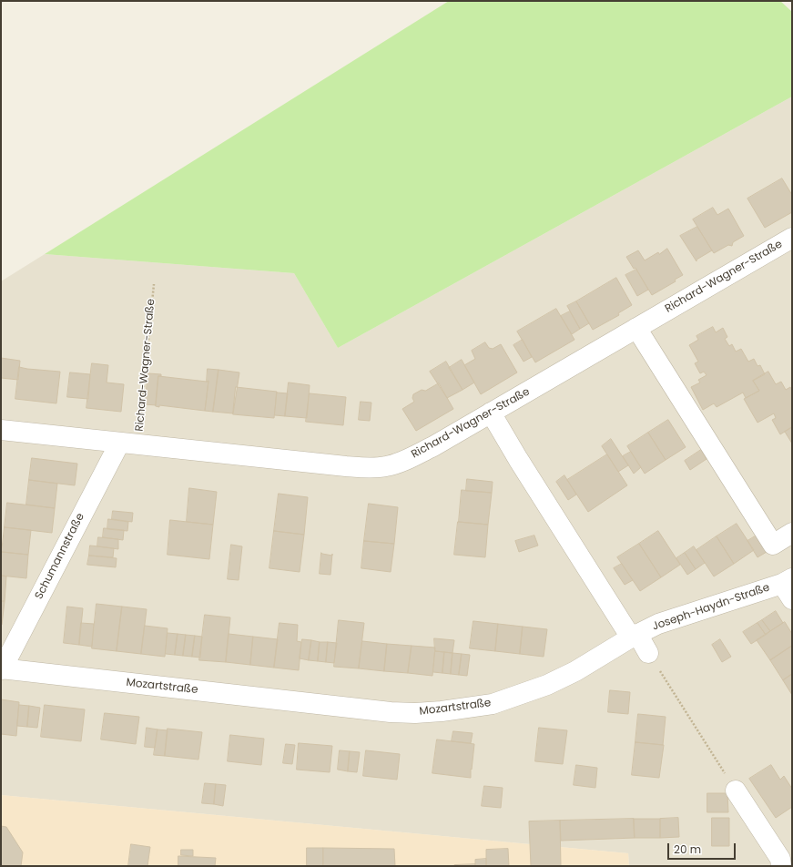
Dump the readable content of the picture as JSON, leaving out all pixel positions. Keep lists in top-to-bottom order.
{
  "streets": {
    "street": [
      "Richard-Wagner-Straße",
      "Schumannstraße",
      "Joseph-Haydn-Straße",
      "Mozartstraße"
    ]
  },
  "crossings": [
    ["Richard-Wagner-Straße", "Schumannstraße"],
    ["Schumannstraße", "Mozartstraße"],
    ["Joseph-Haydn-Straße", "Mozartstraße"]
  ],
  "scale_bar": "20 m"
}
